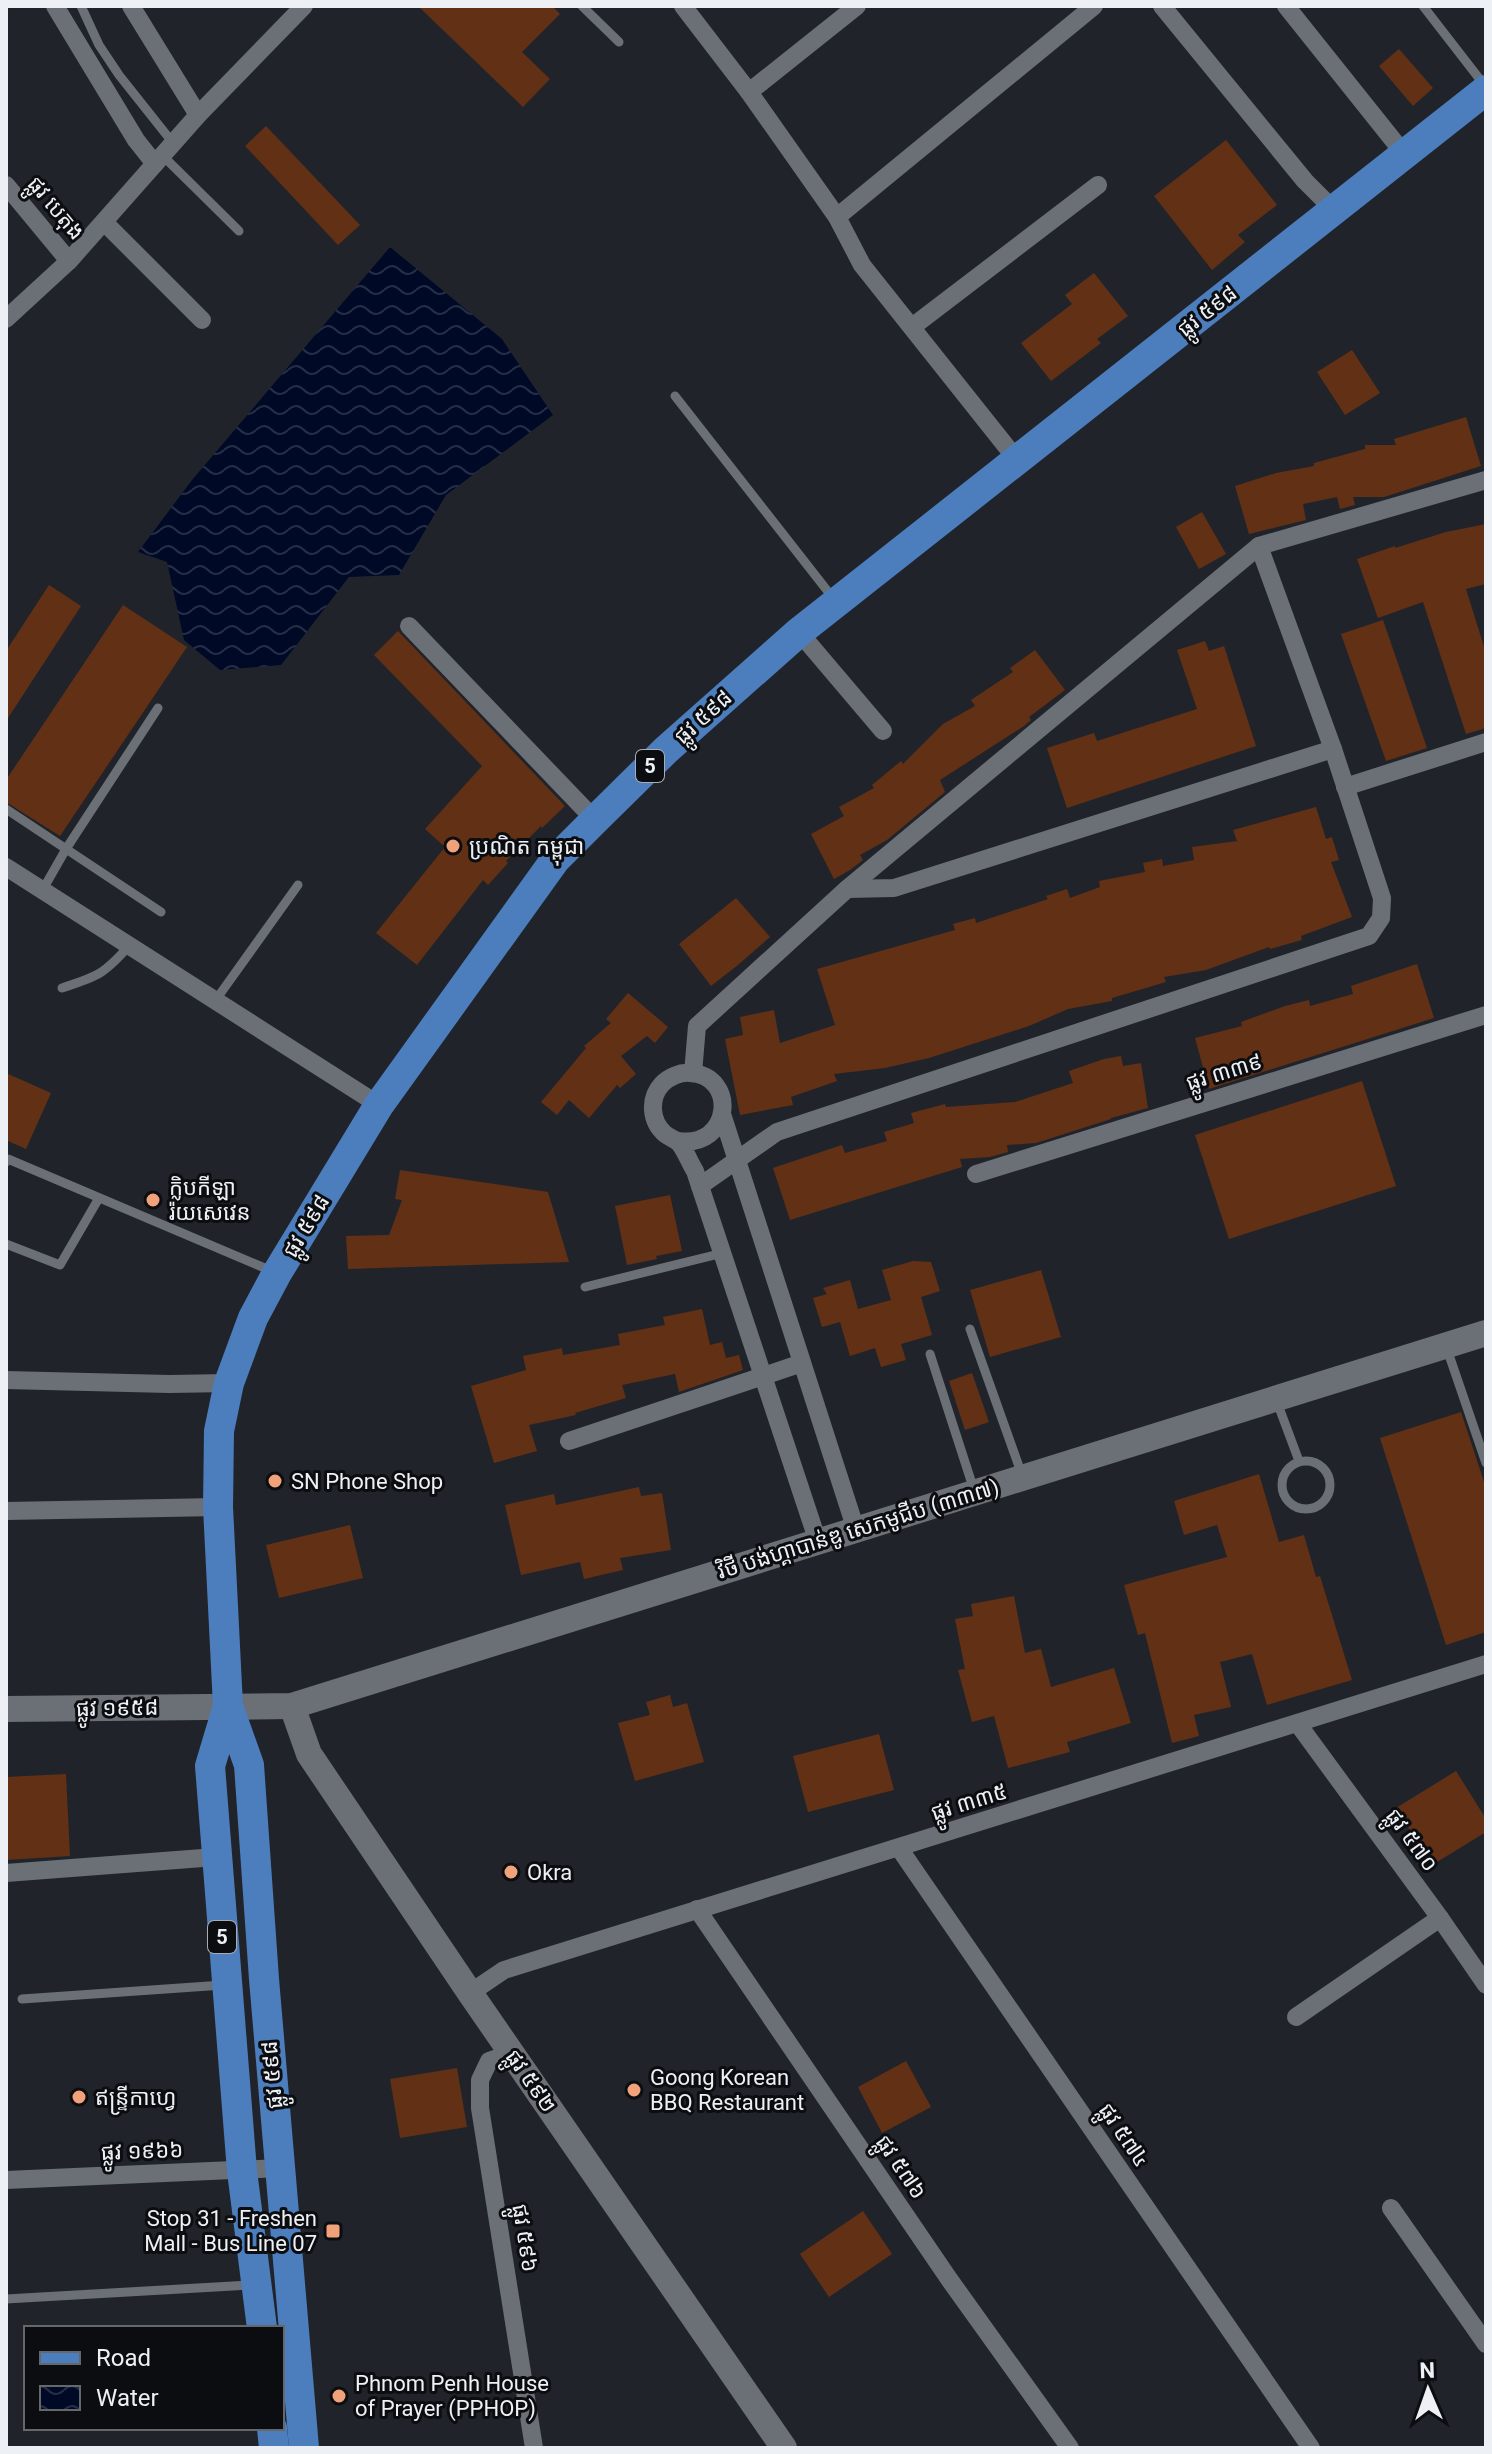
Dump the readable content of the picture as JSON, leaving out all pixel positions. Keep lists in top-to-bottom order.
{
  "streets": {
    "main road": ["ផ្លូវ ៥៩៨", "5"],
    "street": [
      "ផ្លូវ បេតុង",
      "ផ្លូវ ៣៣៩",
      "វិថី បង់ហ្គាបាន់ឌូ សេកមូជីប (៣៣៧)",
      "ផ្លូវ ១៩៥៨",
      "ផ្លូវ ៣៣៥",
      "ផ្លូវ ៥៧០",
      "ផ្លូវ ៥៩២",
      "ផ្លូវ ៥៧៤",
      "ផ្លូវ ១៩៦៦",
      "ផ្លូវ ៥៧៦",
      "ផ្លូវ ៥៩៦"
    ]
  },
  "crossings": [
    ["ផ្លូវ ៥៩៨", "វិថី បង់ហ្គាបាន់ឌូ សេកមូជីប (៣៣៧)"],
    ["ផ្លូវ ៥៩៨", "ផ្លូវ ១៩៥៨"],
    ["ផ្លូវ ៥៩៨", "ផ្លូវ ១៩៦៦"],
    ["វិថី បង់ហ្គាបាន់ឌូ សេកមូជីប (៣៣៧)", "ផ្លូវ ១៩៥៨"],
    ["វិថី បង់ហ្គាបាន់ឌូ សេកមូជីប (៣៣៧)", "ផ្លូវ ៥៩២"],
    ["ផ្លូវ ៣៣៥", "ផ្លូវ ៥៧០"],
    ["ផ្លូវ ៣៣៥", "ផ្លូវ ៥៩២"],
    ["ផ្លូវ ៣៣៥", "ផ្លូវ ៥៧៤"],
    ["ផ្លូវ ៣៣៥", "ផ្លូវ ៥៧៦"],
    ["ផ្លូវ ៥៩២", "ផ្លូវ ៥៩៦"]
  ],
  "places": {
    "other": [
      "ប្រណិត កម្ពុជា",
      "ក្លិបកីឡា រ៉យសេវេន",
      "SN Phone Shop",
      "Okra",
      "Goong Korean BBQ Restaurant",
      "ឥន្ទ្រីកាហ្វេ",
      "Phnom Penh House of Prayer (PPHOP)"
    ],
    "transit": ["Stop 31 - Freshen Mall - Bus Line 07"]
  },
  "legend": ["Road", "Water"],
  "north": "top"
}
